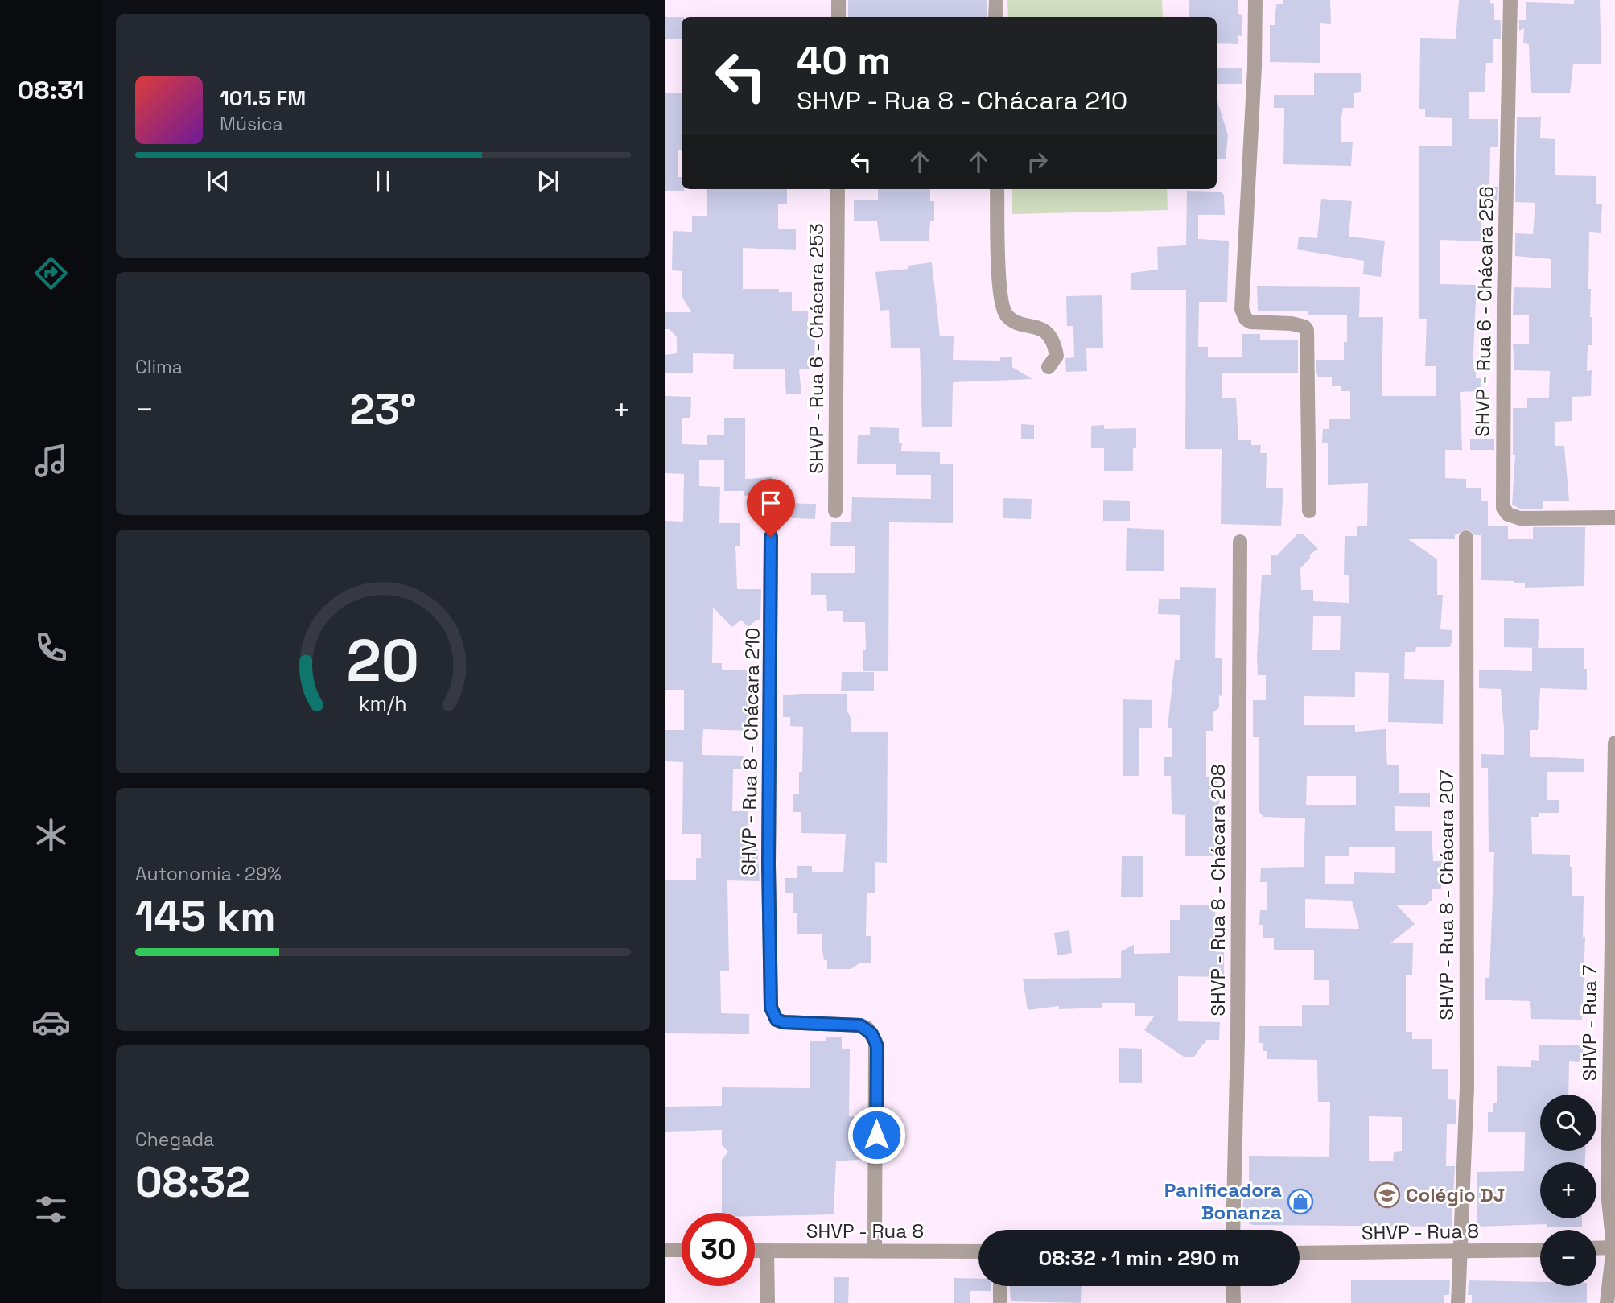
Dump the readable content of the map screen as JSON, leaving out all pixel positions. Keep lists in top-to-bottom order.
{
  "streets": {
    "street": [
      "SHVP - Rua 6 - Chácara 256",
      "SHVP - Rua 6 - Chácara 253",
      "SHVP - Rua 8 - Chácara 210",
      "SHVP - Rua 8 - Chácara 208",
      "SHVP - Rua 8 - Chácara 207",
      "SHVP - Rua 7",
      "SHVP - Rua 8"
    ]
  },
  "crossings": [
    ["SHVP - Rua 8 - Chácara 210", "SHVP - Rua 8"],
    ["SHVP - Rua 8 - Chácara 207", "SHVP - Rua 8"]
  ],
  "places": {
    "school or university": ["Colégio DJ"],
    "shop": ["Panificadora Bonanza"]
  },
  "page": {
    "tabs": "08:31",
    "turn": ["40 m", "SHVP - Rua 8 - Chácara 210"],
    "song": ["101.5 FM", "Música"],
    "tile": [
      "Clima",
      ["Autonomia · 29%", "145 km"],
      ["Chegada", "08:32"]
    ],
    "heat": ["−", "23°", "+"],
    "map_buttons": ["+", "−"],
    "limit": "30",
    "trip": "08:32 · 1 min · 290 m",
    "gauge": ["20", "km/h"]
  }
}
